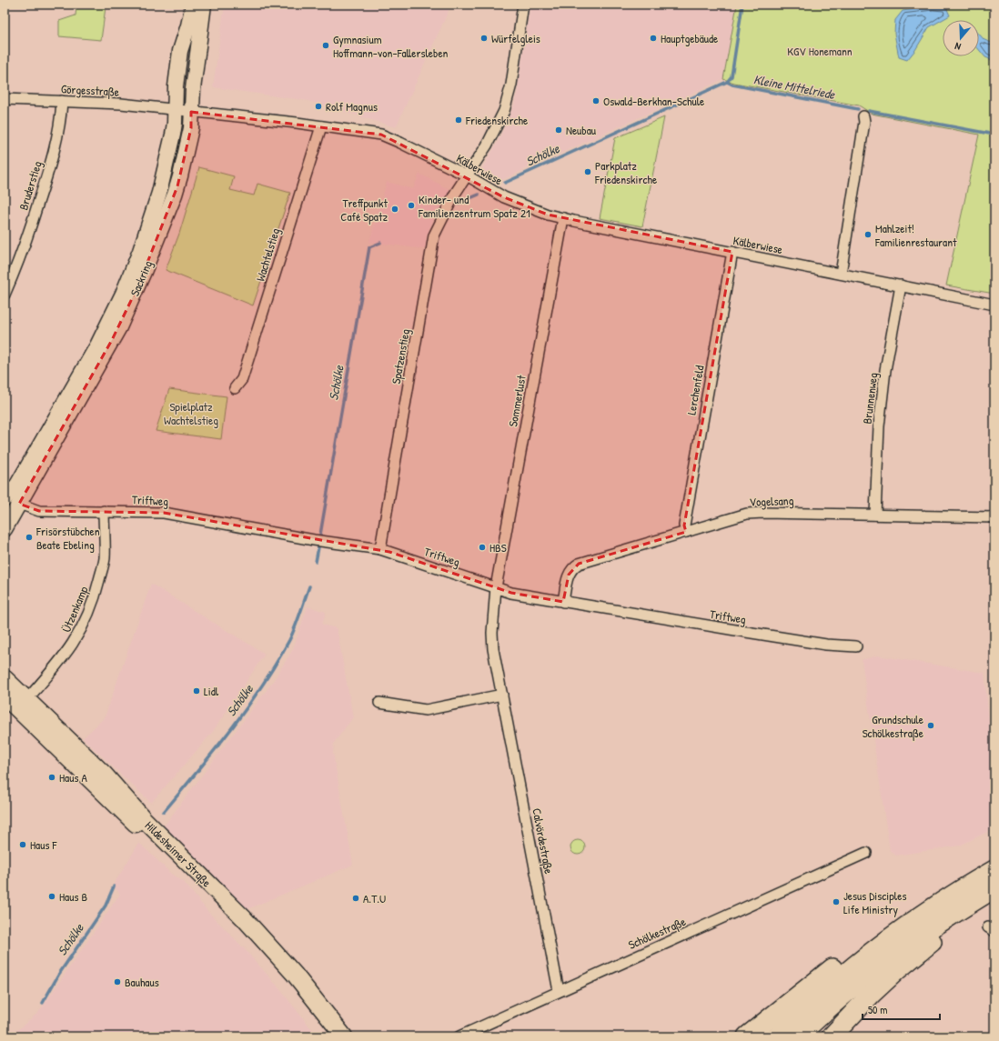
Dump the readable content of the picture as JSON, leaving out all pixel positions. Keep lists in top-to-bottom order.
{
  "streets": {
    "main road": ["Sackring", "Hildesheimer Straße"],
    "street": [
      "Görgesstraße",
      "Kälberwiese",
      "Bruderstieg",
      "Wachtelstieg",
      "Spatzenstieg",
      "Lerchenfeld",
      "Brunnenweg",
      "Sommerlust",
      "Triftweg",
      "Vogelsang",
      "Ützenkamp",
      "Calvördestraße",
      "Schölkestraße"
    ]
  },
  "crossings": [
    ["Görgesstraße", "Kälberwiese"],
    ["Görgesstraße", "Bruderstieg"],
    ["Görgesstraße", "Sackring"],
    ["Kälberwiese", "Wachtelstieg"],
    ["Kälberwiese", "Sackring"],
    ["Kälberwiese", "Spatzenstieg"],
    ["Kälberwiese", "Lerchenfeld"],
    ["Kälberwiese", "Brunnenweg"],
    ["Kälberwiese", "Sommerlust"],
    ["Sackring", "Triftweg"],
    ["Spatzenstieg", "Triftweg"],
    ["Lerchenfeld", "Vogelsang"],
    ["Brunnenweg", "Vogelsang"],
    ["Sommerlust", "Triftweg"],
    ["Sommerlust", "Calvördestraße"],
    ["Triftweg", "Vogelsang"],
    ["Triftweg", "Ützenkamp"],
    ["Triftweg", "Calvördestraße"],
    ["Ützenkamp", "Hildesheimer Straße"],
    ["Calvördestraße", "Schölkestraße"]
  ],
  "water": ["Kleine Mittelriede", "Schölke"],
  "parks": ["KGV Honemann", "Spielplatz Wachtelstieg"],
  "places": [
    "Würfelgleis",
    "Hauptgebäude",
    "Gymnasium Hoffmann-von-Fallersleben",
    "Oswald-Berkhan-Schule",
    "Rolf Magnus",
    "Friedenskirche",
    "Neubau",
    "Parkplatz Friedenskirche",
    "Kinder- und Familienzentrum Spatz 21",
    "Treffpunkt Café Spatz",
    "Mahlzeit! Familienrestaurant",
    "Frisörstübchen Beate Ebeling",
    "HBS",
    "Lidl",
    "Grundschule Schölkestraße",
    "Haus A",
    "Haus F",
    "Haus B",
    "A.T.U",
    "Jesus Disciples Life Ministry",
    "Bauhaus"
  ],
  "scale_bar": "50 m",
  "north": "bottom"
}
